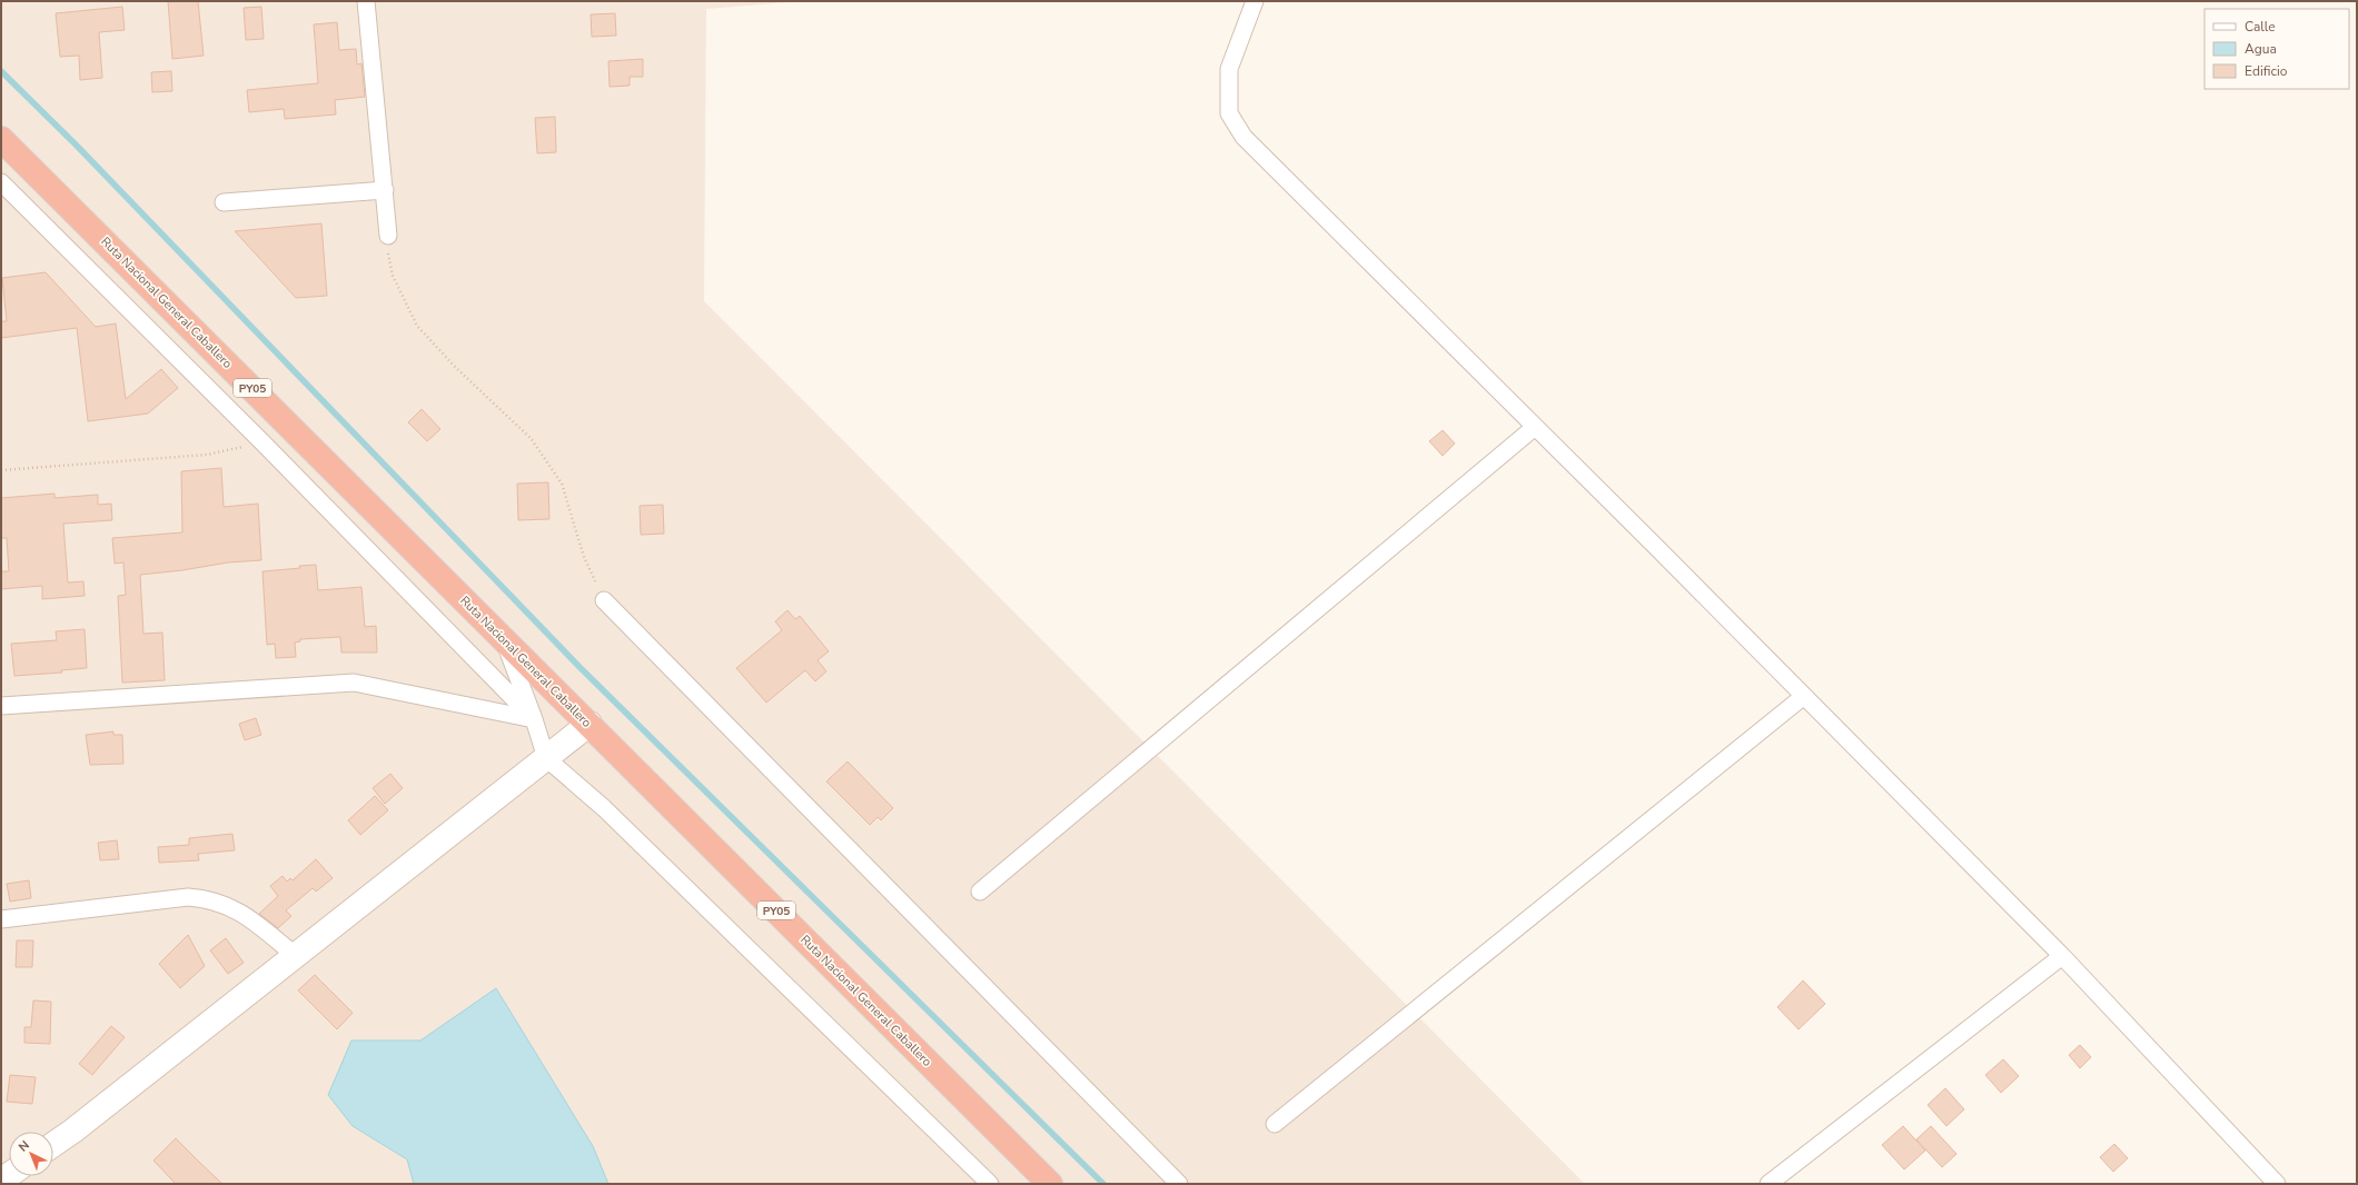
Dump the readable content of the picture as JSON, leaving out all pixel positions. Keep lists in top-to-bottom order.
{
  "streets": {
    "highway": ["Ruta Nacional General Caballero", "PY05"]
  },
  "legend": ["Calle", "Agua", "Edificio"],
  "north": "top left"
}
